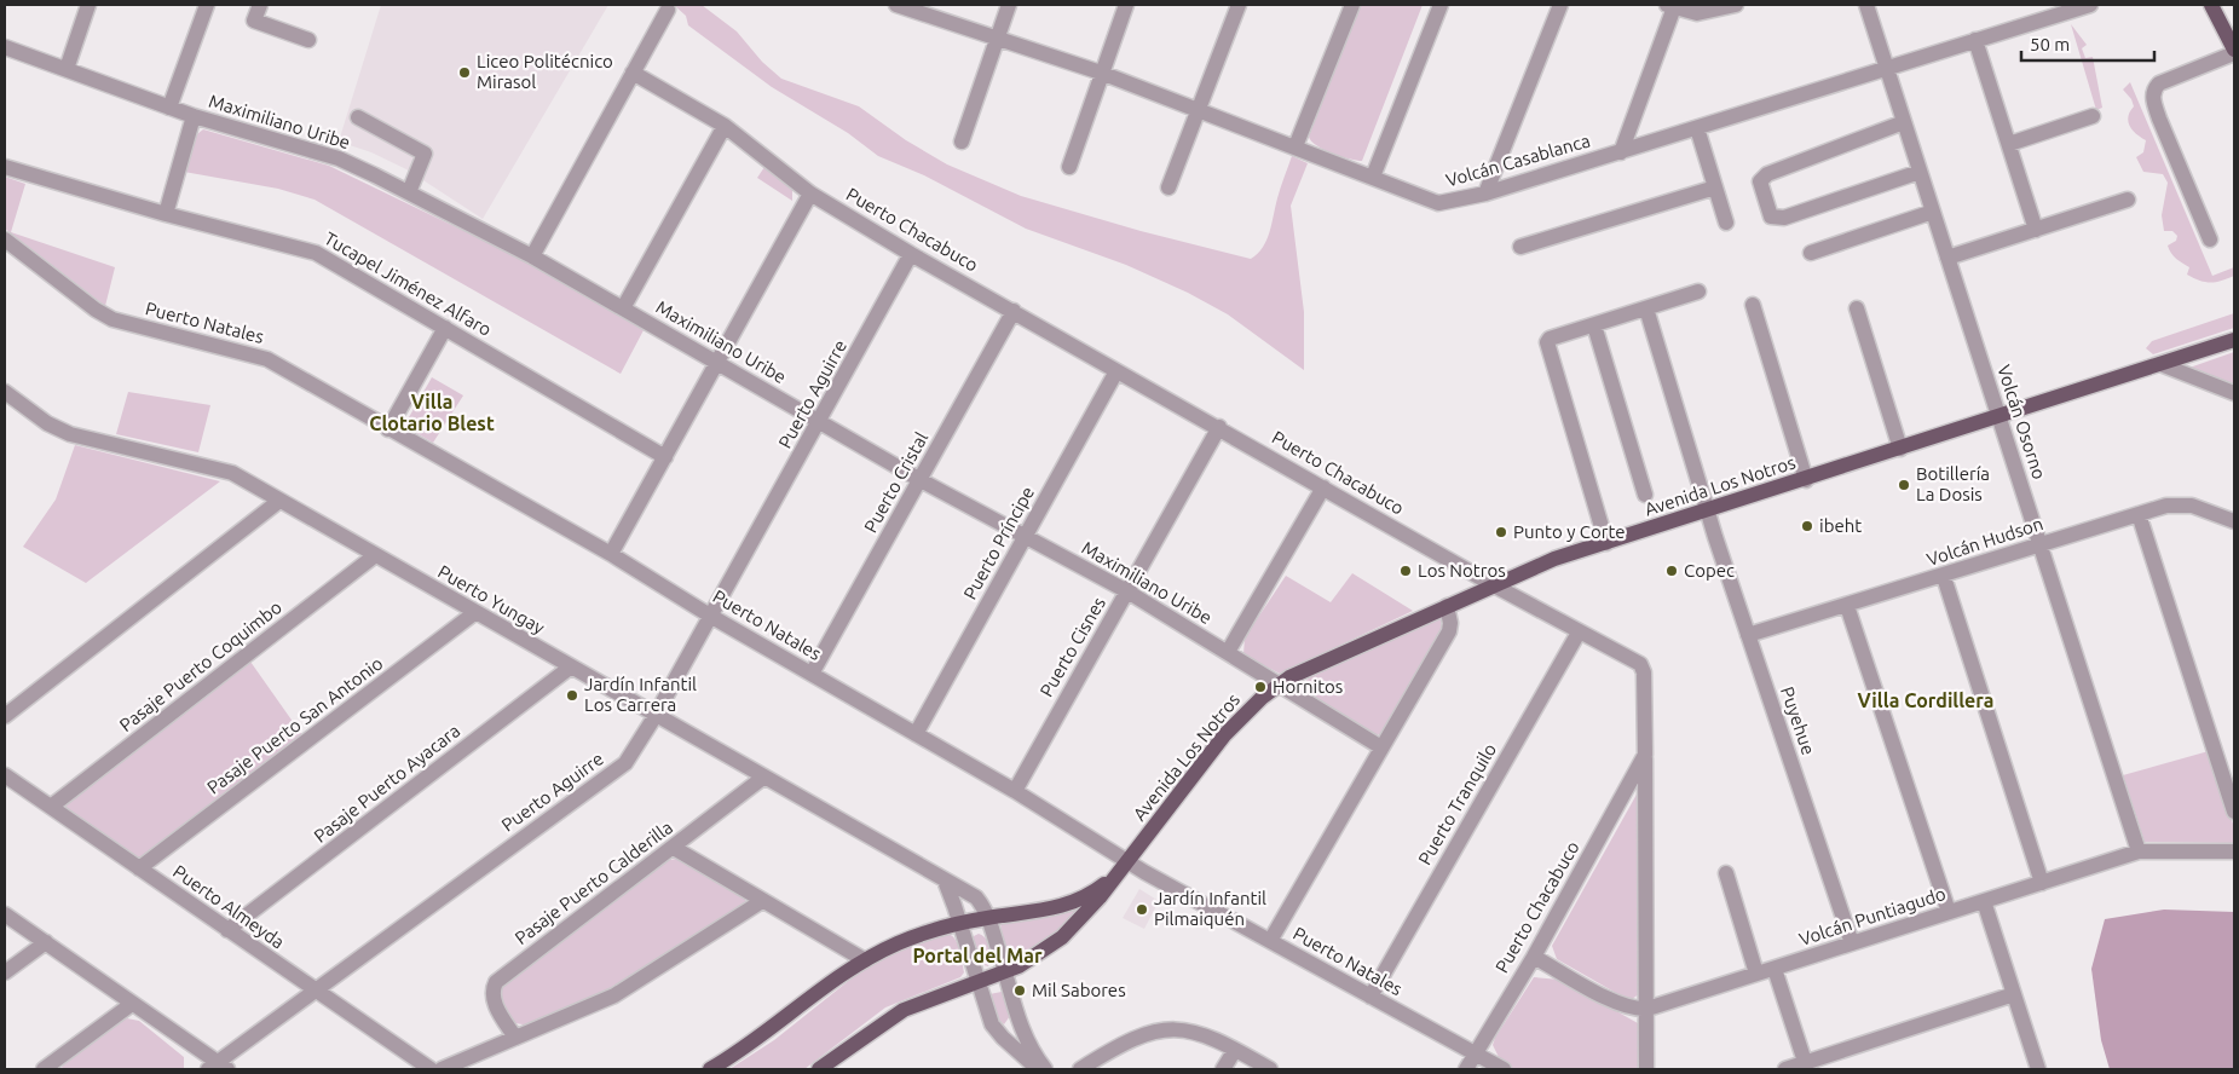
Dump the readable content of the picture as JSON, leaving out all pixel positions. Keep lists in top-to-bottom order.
{
  "streets": {
    "main road": ["Avenida Los Notros"],
    "street": [
      "Maximiliano Uribe",
      "Volcán Casablanca",
      "Puerto Chacabuco",
      "Tucapel Jiménez Alfaro",
      "Puerto Natales",
      "Puerto Aguirre",
      "Volcán Osorno",
      "Puerto Cristal",
      "Volcán Hudson",
      "Puerto Príncipe",
      "Puerto Yungay",
      "Puerto Cisnes",
      "Pasaje Puerto Coquimbo",
      "Puyehue",
      "Pasaje Puerto San Antonio",
      "Pasaje Puerto Ayacara",
      "Puerto Tranquilo",
      "Pasaje Puerto Calderilla",
      "Puerto Almeyda",
      "Volcán Puntiagudo"
    ]
  },
  "crossings": [
    ["Maximiliano Uribe", "Puerto Aguirre"],
    ["Maximiliano Uribe", "Puerto Cristal"],
    ["Maximiliano Uribe", "Avenida Los Notros"],
    ["Maximiliano Uribe", "Puerto Príncipe"],
    ["Maximiliano Uribe", "Puerto Cisnes"],
    ["Volcán Casablanca", "Volcán Osorno"],
    ["Puerto Chacabuco", "Puerto Natales"],
    ["Puerto Chacabuco", "Puerto Aguirre"],
    ["Puerto Chacabuco", "Puerto Cristal"],
    ["Puerto Chacabuco", "Avenida Los Notros"],
    ["Puerto Chacabuco", "Puerto Príncipe"],
    ["Puerto Chacabuco", "Puerto Cisnes"],
    ["Puerto Chacabuco", "Puerto Tranquilo"],
    ["Puerto Natales", "Puerto Aguirre"],
    ["Puerto Natales", "Puerto Cristal"],
    ["Puerto Natales", "Avenida Los Notros"],
    ["Puerto Natales", "Puerto Príncipe"],
    ["Puerto Natales", "Puerto Cisnes"],
    ["Puerto Natales", "Puerto Tranquilo"],
    ["Puerto Aguirre", "Puerto Yungay"],
    ["Puerto Aguirre", "Puerto Almeyda"],
    ["Volcán Osorno", "Avenida Los Notros"],
    ["Volcán Osorno", "Volcán Hudson"],
    ["Volcán Osorno", "Volcán Puntiagudo"],
    ["Avenida Los Notros", "Puerto Yungay"],
    ["Avenida Los Notros", "Puyehue"],
    ["Volcán Hudson", "Puyehue"],
    ["Puerto Yungay", "Pasaje Puerto Coquimbo"],
    ["Puerto Yungay", "Pasaje Puerto San Antonio"],
    ["Puerto Yungay", "Pasaje Puerto Ayacara"],
    ["Puerto Yungay", "Pasaje Puerto Calderilla"],
    ["Pasaje Puerto Coquimbo", "Puerto Almeyda"],
    ["Puyehue", "Volcán Puntiagudo"],
    ["Pasaje Puerto San Antonio", "Puerto Almeyda"],
    ["Pasaje Puerto Ayacara", "Puerto Almeyda"]
  ],
  "districts": ["Villa Clotario Blest", "Villa Cordillera", "Portal del Mar"],
  "places": [
    "Liceo Politécnico Mirasol",
    "Botillería La Dosis",
    "ibeht",
    "Punto y Corte",
    "Los Notros",
    "Copec",
    "Hornitos",
    "Jardín Infantil Los Carrera",
    "Jardín Infantil Pilmaiquén",
    "Mil Sabores"
  ],
  "scale_bar": "50 m"
}
